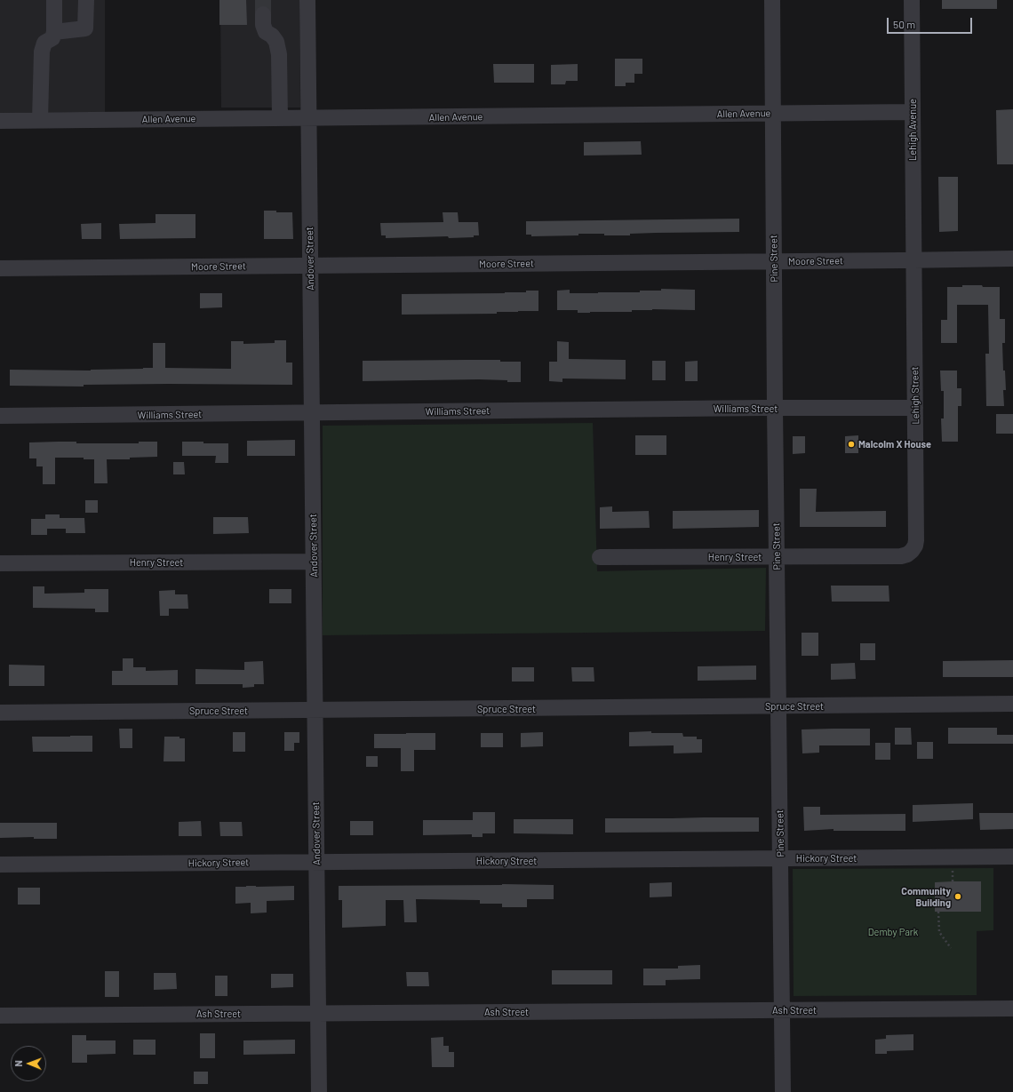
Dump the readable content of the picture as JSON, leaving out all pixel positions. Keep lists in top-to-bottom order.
{
  "streets": {
    "street": [
      "Allen Avenue",
      "Lehigh Avenue",
      "Andover Street",
      "Pine Street",
      "Moore Street",
      "Lehigh Street",
      "Williams Street",
      "Henry Street",
      "Spruce Street",
      "Hickory Street",
      "Ash Street"
    ]
  },
  "crossings": [
    ["Allen Avenue", "Lehigh Avenue"],
    ["Allen Avenue", "Andover Street"],
    ["Allen Avenue", "Pine Street"],
    ["Lehigh Avenue", "Moore Street"],
    ["Lehigh Avenue", "Lehigh Street"],
    ["Andover Street", "Moore Street"],
    ["Andover Street", "Williams Street"],
    ["Andover Street", "Henry Street"],
    ["Andover Street", "Spruce Street"],
    ["Andover Street", "Hickory Street"],
    ["Andover Street", "Ash Street"],
    ["Pine Street", "Moore Street"],
    ["Pine Street", "Williams Street"],
    ["Pine Street", "Henry Street"],
    ["Pine Street", "Spruce Street"],
    ["Pine Street", "Hickory Street"],
    ["Pine Street", "Ash Street"],
    ["Moore Street", "Lehigh Street"],
    ["Lehigh Street", "Williams Street"],
    ["Lehigh Street", "Henry Street"]
  ],
  "parks": ["Demby Park"],
  "places": ["Malcolm X House", "Community Building"],
  "scale_bar": "50 m",
  "north": "left"
}
